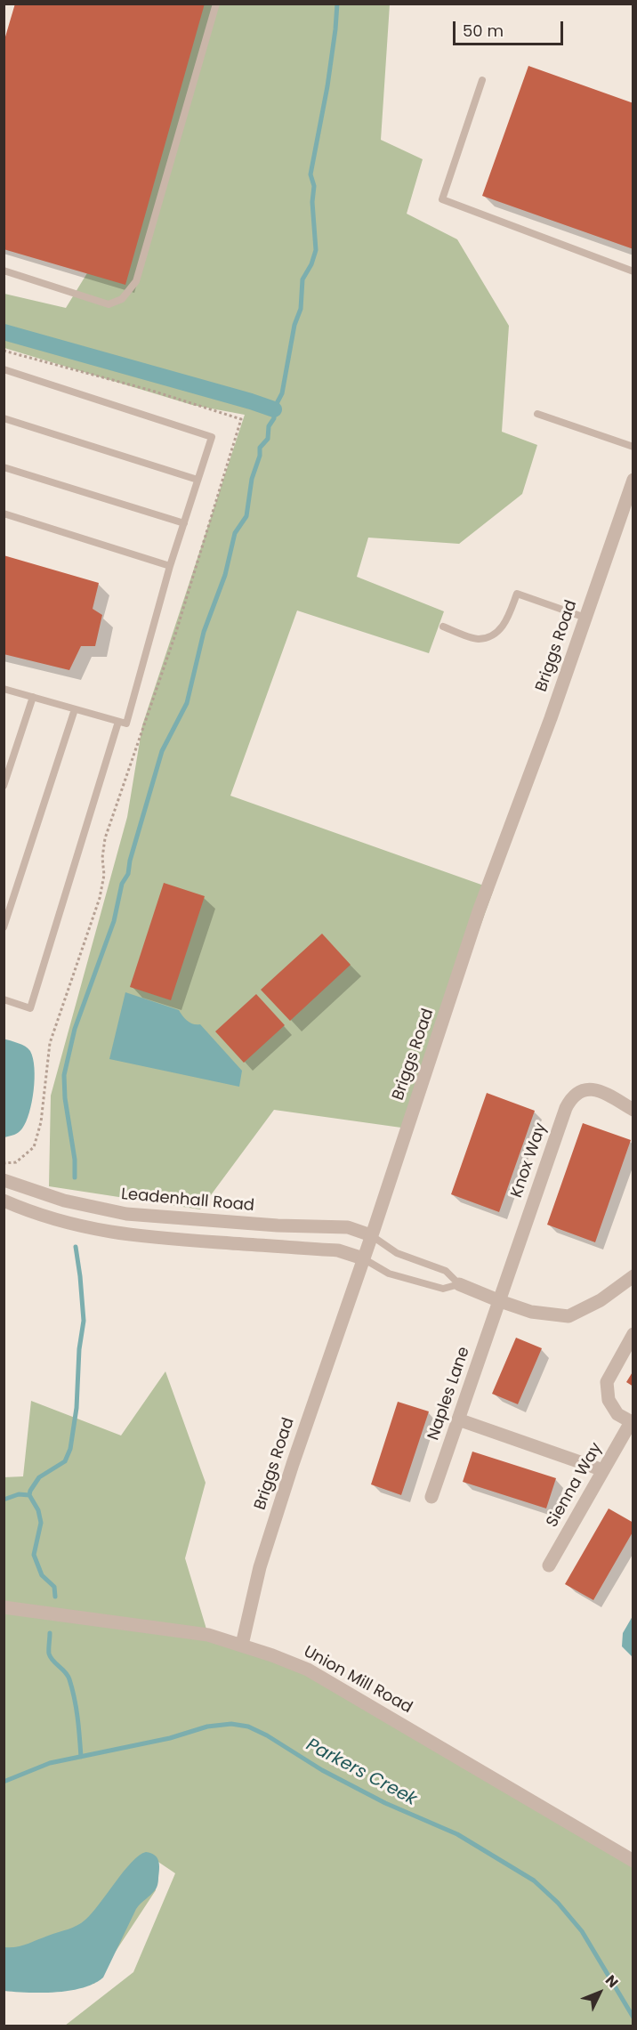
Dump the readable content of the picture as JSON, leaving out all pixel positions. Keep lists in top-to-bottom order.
{
  "streets": {
    "street": [
      "Briggs Road",
      "Knox Way",
      "Leadenhall Road",
      "Naples Lane",
      "Sienna Way",
      "Union Mill Road"
    ]
  },
  "crossings": [
    ["Briggs Road", "Leadenhall Road"],
    ["Briggs Road", "Union Mill Road"],
    ["Knox Way", "Naples Lane"]
  ],
  "water": ["Parkers Creek"],
  "scale_bar": "50 m",
  "north": "top right"
}
